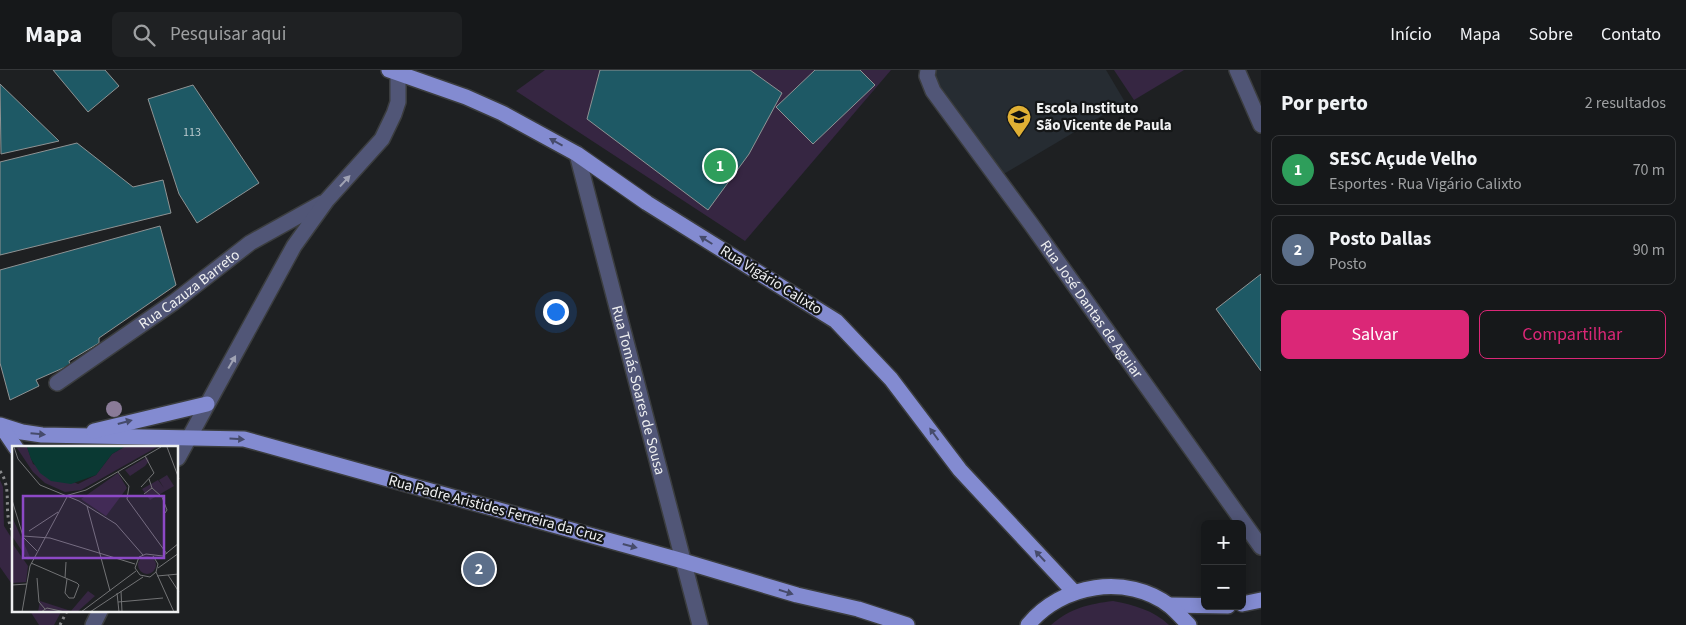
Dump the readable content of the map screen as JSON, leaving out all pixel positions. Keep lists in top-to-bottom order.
{
  "streets": {
    "main road": ["Rua Vigário Calixto", "Rua Padre Aristides Ferreira da Cruz"],
    "street": ["Rua Cazuza Barreto", "Rua José Dantas de Aguiar", "Rua Tomás Soares de Sousa"]
  },
  "crossings": [
    ["Rua Vigário Calixto", "Rua Cazuza Barreto"],
    ["Rua Vigário Calixto", "Rua Tomás Soares de Sousa"],
    ["Rua Cazuza Barreto", "Rua Padre Aristides Ferreira da Cruz"],
    ["Rua Tomás Soares de Sousa", "Rua Padre Aristides Ferreira da Cruz"]
  ],
  "one_way": ["Rua Vigário Calixto", "Rua Cazuza Barreto", "Rua Padre Aristides Ferreira da Cruz"],
  "places": {
    "school or university": ["Escola Instituto São Vicente de Paula"]
  },
  "house_numbers": ["113"],
  "page": {
    "header": "Mapa",
    "search": "Pesquisar aqui",
    "nav": [
      "Início",
      "Mapa",
      "Sobre",
      "Contato"
    ],
    "heading": ["Por perto", "2 resultados"],
    "list": [
      {
        "mark": "1",
        "name": "SESC Açude Velho",
        "note": "Esportes · Rua Vigário Calixto",
        "value": "70 m"
      },
      {
        "mark": "2",
        "name": "Posto Dallas",
        "note": "Posto",
        "value": "90 m"
      }
    ],
    "pins": ["1", "2"],
    "buttons": ["Salvar", "Compartilhar"],
    "map_buttons": ["+", "−"]
  }
}
